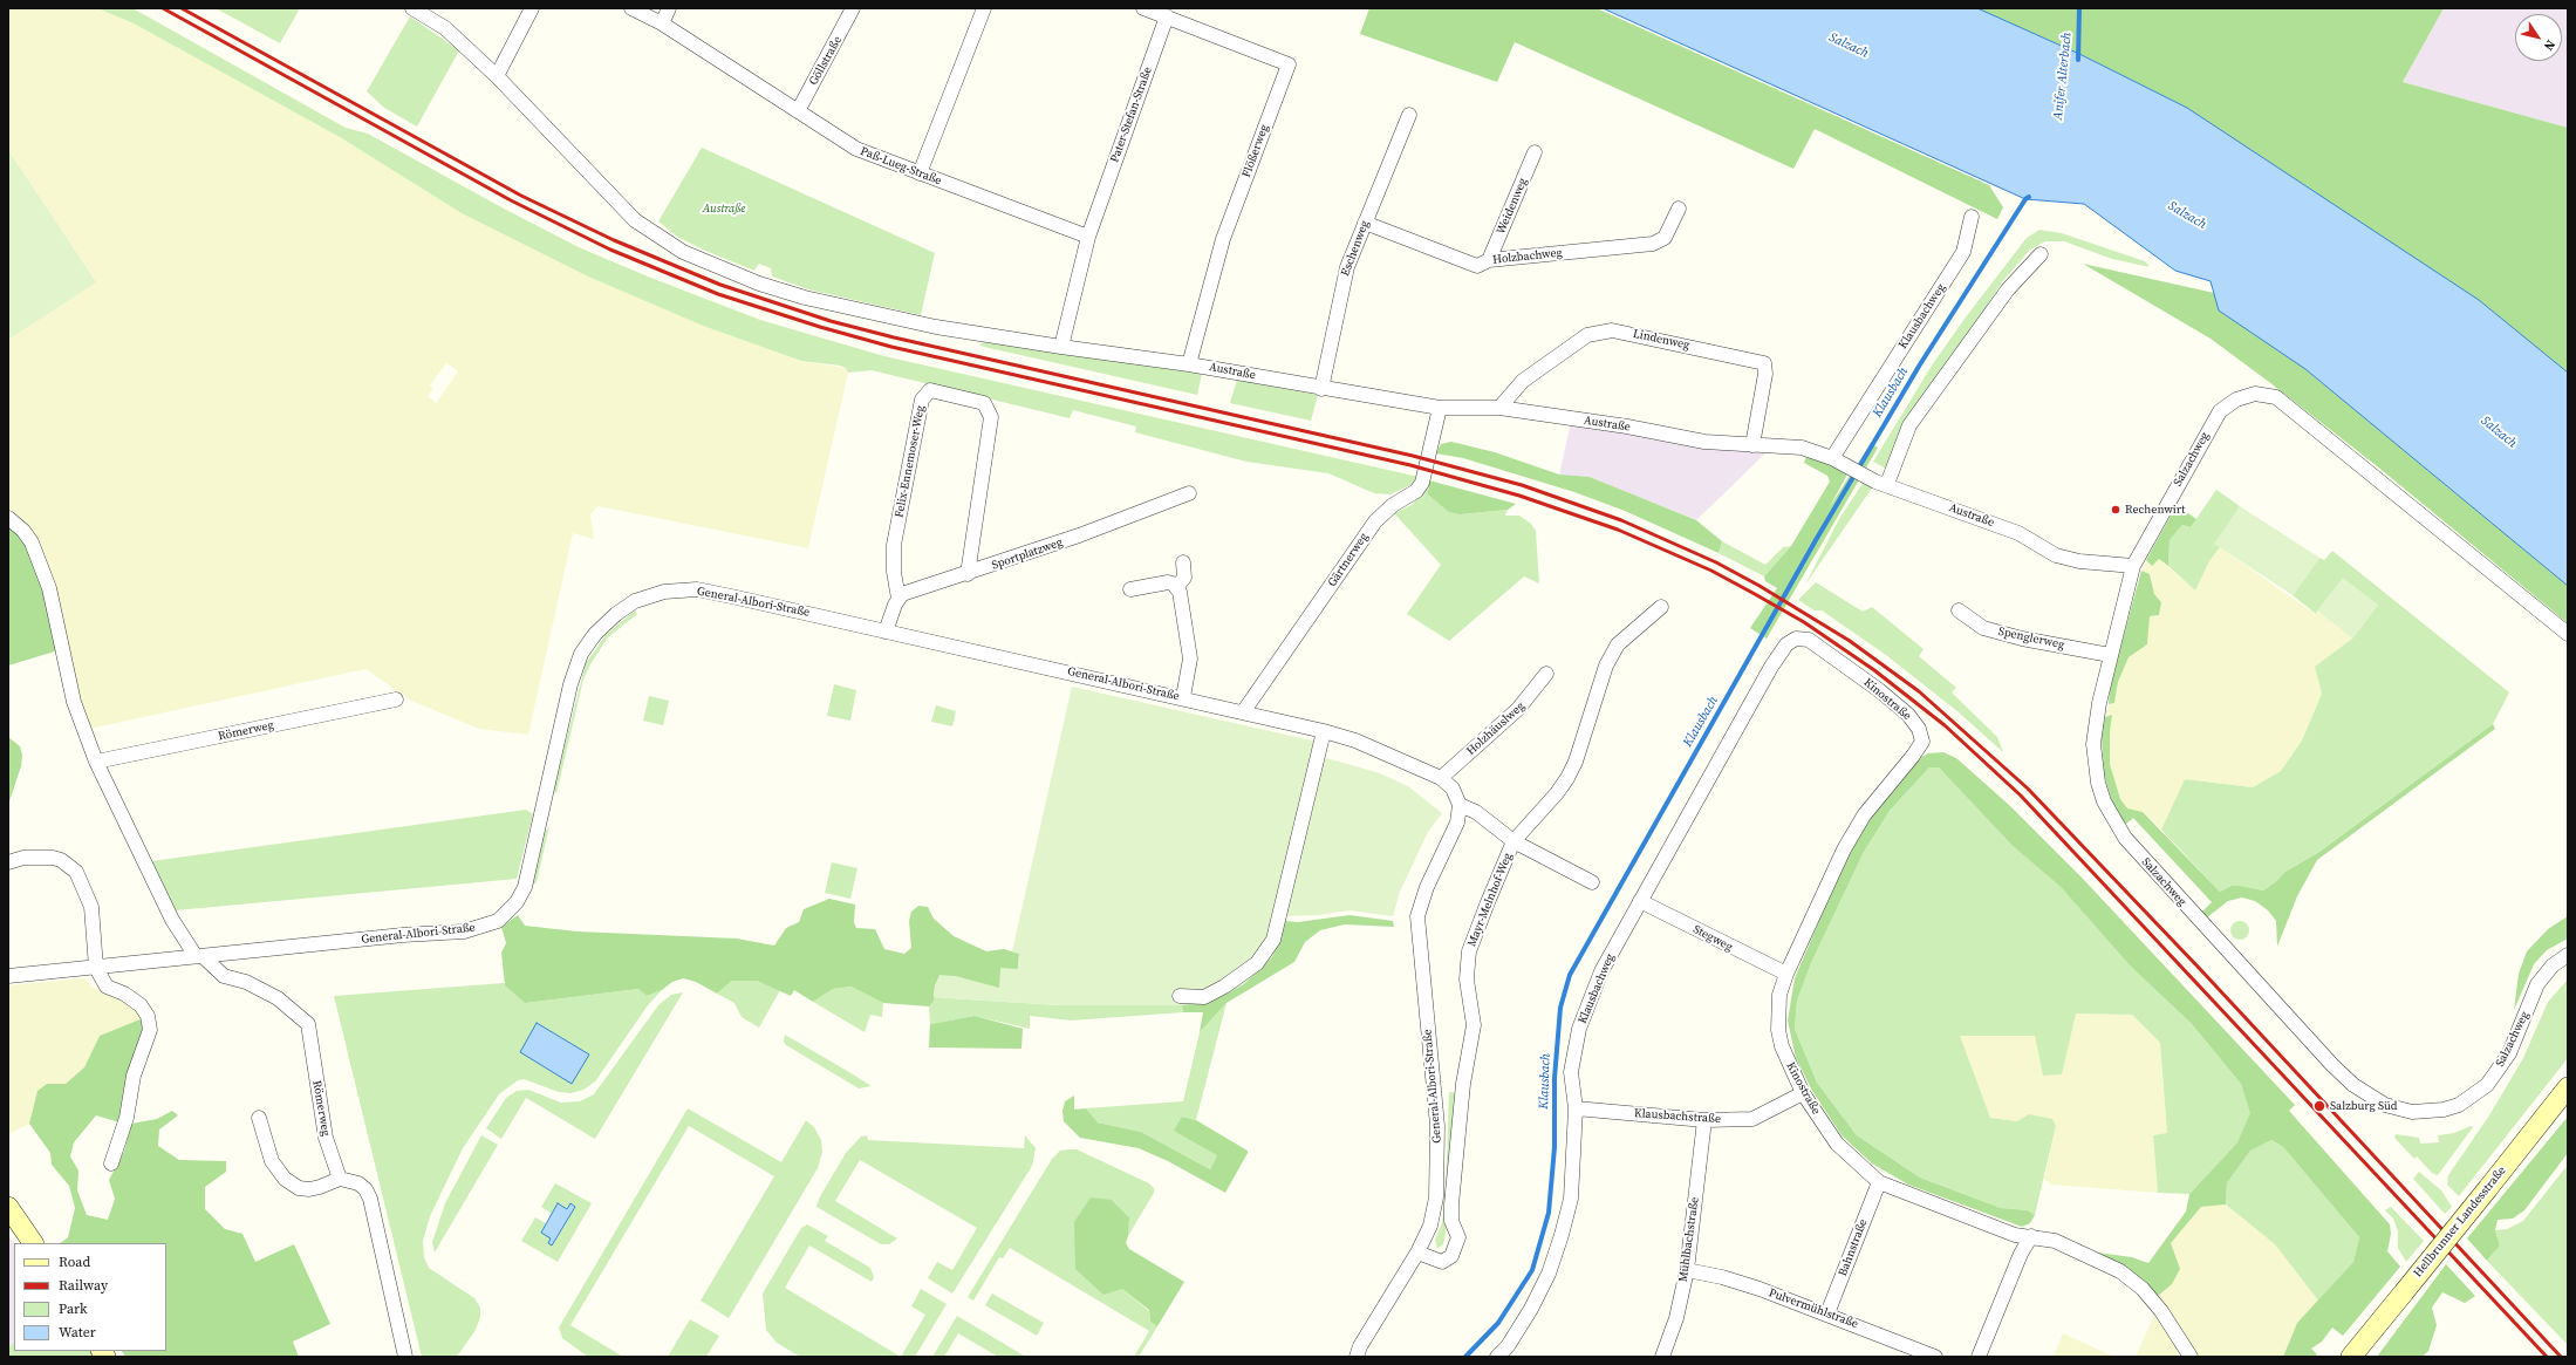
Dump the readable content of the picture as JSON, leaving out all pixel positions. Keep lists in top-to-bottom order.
{
  "streets": {
    "main road": ["Hellbrunner Landesstraße"],
    "street": [
      "Göllstraße",
      "Pater-Stefan-Straße",
      "Flößerweg",
      "Paß-Lueg-Straße",
      "Weidenweg",
      "Eschenweg",
      "Holzbachweg",
      "Klausbachweg",
      "Lindenweg",
      "Austraße",
      "Salzachweg",
      "Felix-Ennemoser-Weg",
      "Sportplatzweg",
      "Gärtnerweg",
      "General-Albori-Straße",
      "Spenglerweg",
      "Kinostraße",
      "Holzhäuslweg",
      "Römerweg",
      "Mayr-Melnhof-Weg",
      "Stegweg",
      "Klausbachstraße",
      "Mühlbachstraße",
      "Bahnstraße",
      "Pulvermühlstraße"
    ]
  },
  "crossings": [
    ["Göllstraße", "Paß-Lueg-Straße"],
    ["Pater-Stefan-Straße", "Flößerweg"],
    ["Pater-Stefan-Straße", "Paß-Lueg-Straße"],
    ["Flößerweg", "Austraße"],
    ["Weidenweg", "Holzbachweg"],
    ["Eschenweg", "Holzbachweg"],
    ["Eschenweg", "Austraße"],
    ["Klausbachweg", "Austraße"],
    ["Klausbachweg", "Kinostraße"],
    ["Klausbachweg", "Stegweg"],
    ["Klausbachweg", "Klausbachstraße"],
    ["Lindenweg", "Austraße"],
    ["Austraße", "Salzachweg"],
    ["Austraße", "Gärtnerweg"],
    ["Salzachweg", "Spenglerweg"],
    ["Felix-Ennemoser-Weg", "Sportplatzweg"],
    ["Gärtnerweg", "General-Albori-Straße"],
    ["General-Albori-Straße", "Holzhäuslweg"],
    ["General-Albori-Straße", "Römerweg"],
    ["General-Albori-Straße", "Mayr-Melnhof-Weg"],
    ["Kinostraße", "Stegweg"],
    ["Kinostraße", "Klausbachstraße"],
    ["Kinostraße", "Bahnstraße"],
    ["Klausbachstraße", "Mühlbachstraße"],
    ["Mühlbachstraße", "Pulvermühlstraße"],
    ["Bahnstraße", "Pulvermühlstraße"]
  ],
  "water": ["Salzach", "Anifer Alterbach", "Klausbach"],
  "parks": ["Austraße"],
  "places": ["Rechenwirt", "Salzburg Süd"],
  "legend": [
    "Road",
    "Railway",
    "Park",
    "Water"
  ],
  "north": "bottom right"
}
